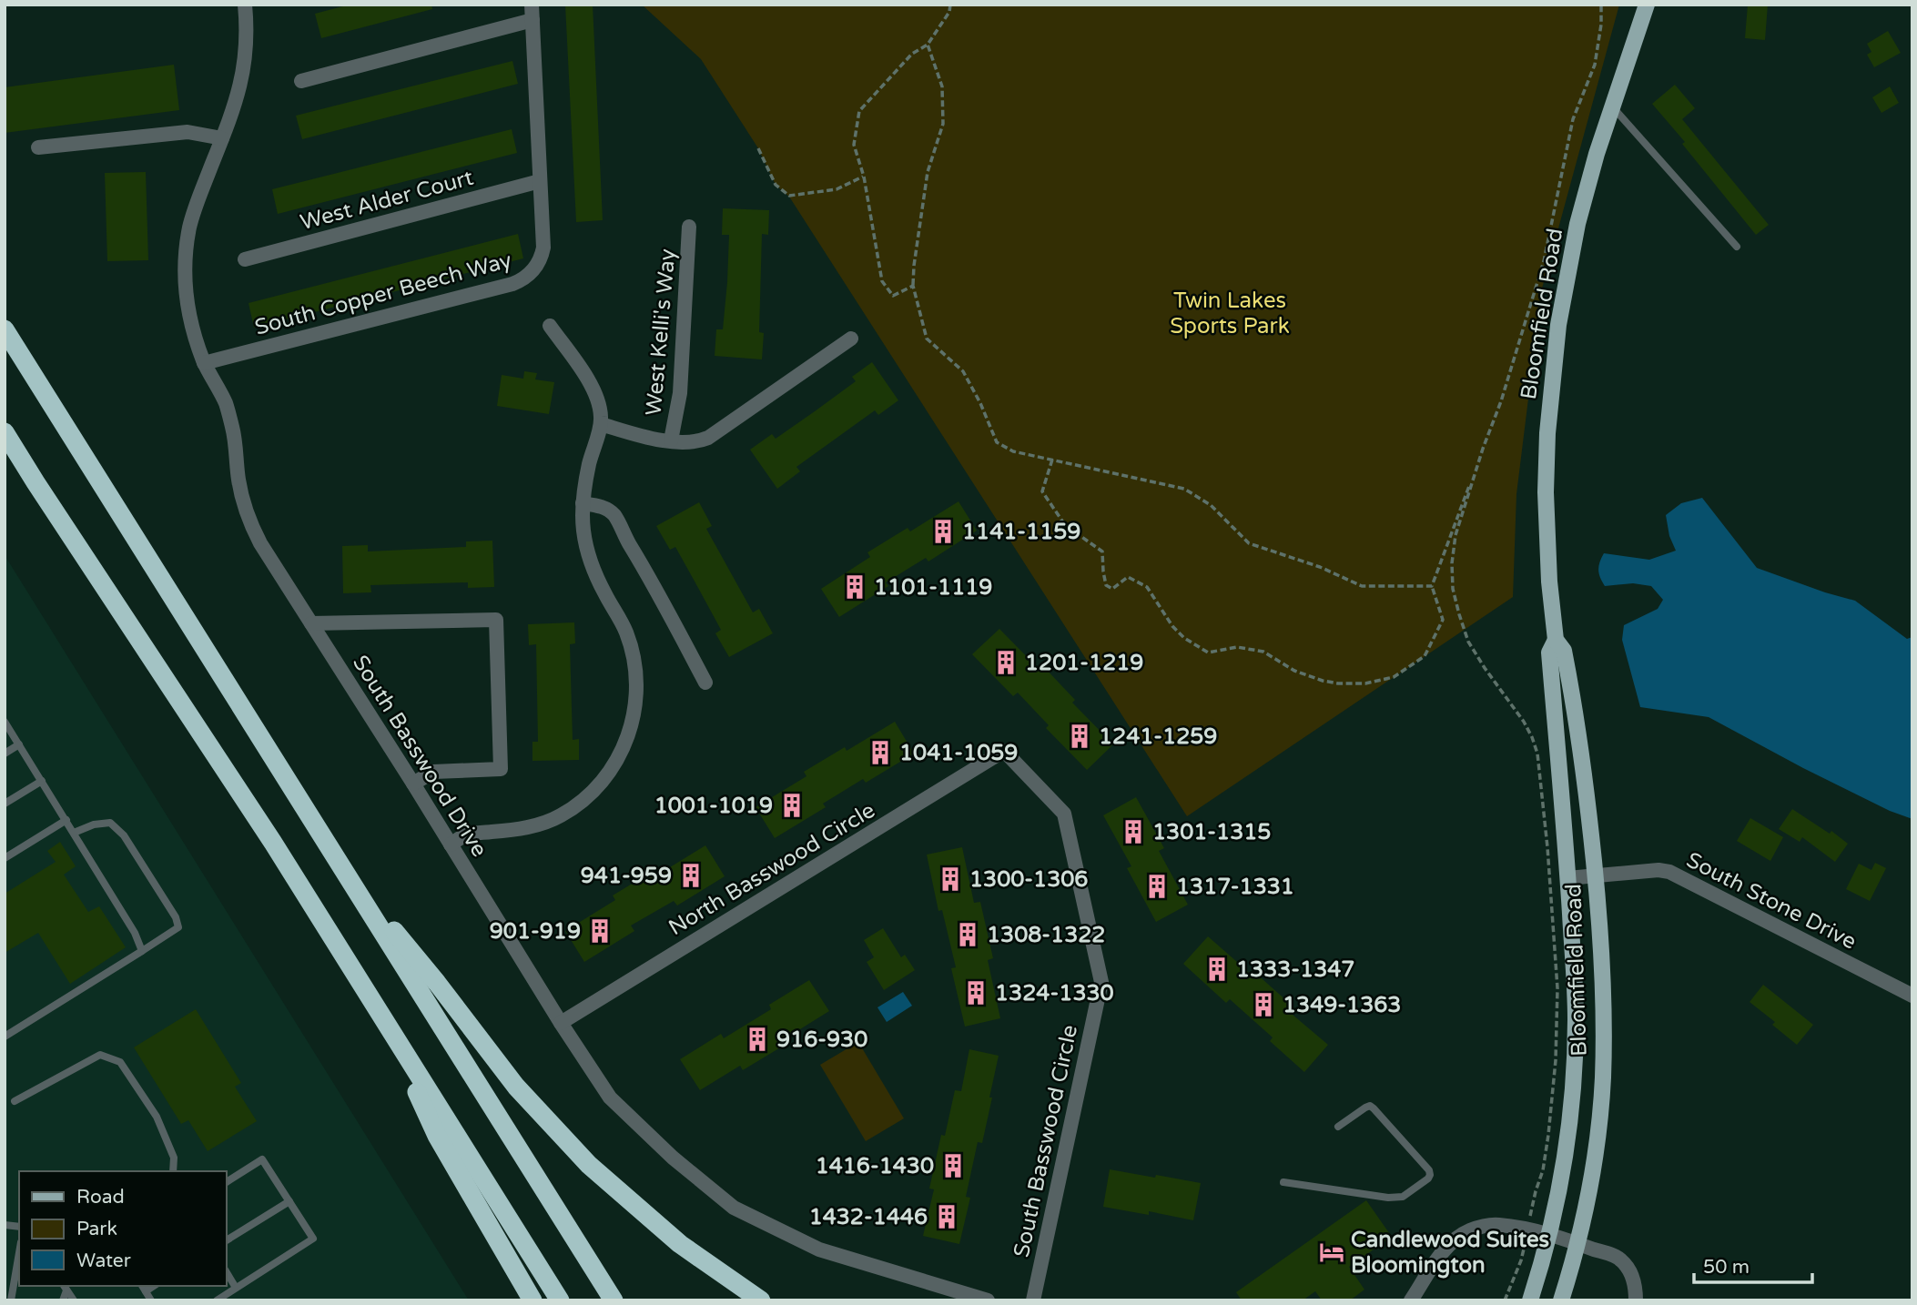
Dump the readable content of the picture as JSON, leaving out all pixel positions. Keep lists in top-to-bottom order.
{
  "streets": {
    "main road": ["Bloomfield Road"],
    "street": [
      "West Alder Court",
      "South Copper Beech Way",
      "West Kelli's Way",
      "South Basswood Drive",
      "North Basswood Circle",
      "South Stone Drive",
      "South Basswood Circle"
    ]
  },
  "crossings": [
    ["West Alder Court", "South Copper Beech Way"],
    ["South Copper Beech Way", "South Basswood Drive"],
    ["Bloomfield Road", "South Stone Drive"],
    ["South Basswood Drive", "North Basswood Circle"],
    ["North Basswood Circle", "South Basswood Circle"]
  ],
  "parks": ["Twin Lakes Sports Park"],
  "places": {
    "building": [
      "1141-1159",
      "1101-1119",
      "1201-1219",
      "1241-1259",
      "1041-1059",
      "1001-1019",
      "1301-1315",
      "941-959",
      "1300-1306",
      "1317-1331",
      "901-919",
      "1308-1322",
      "1333-1347",
      "1324-1330",
      "1349-1363",
      "916-930",
      "1416-1430",
      "1432-1446"
    ],
    "hotel": ["Candlewood Suites Bloomington"]
  },
  "legend": ["Road", "Park", "Water"],
  "scale_bar": "50 m"
}
